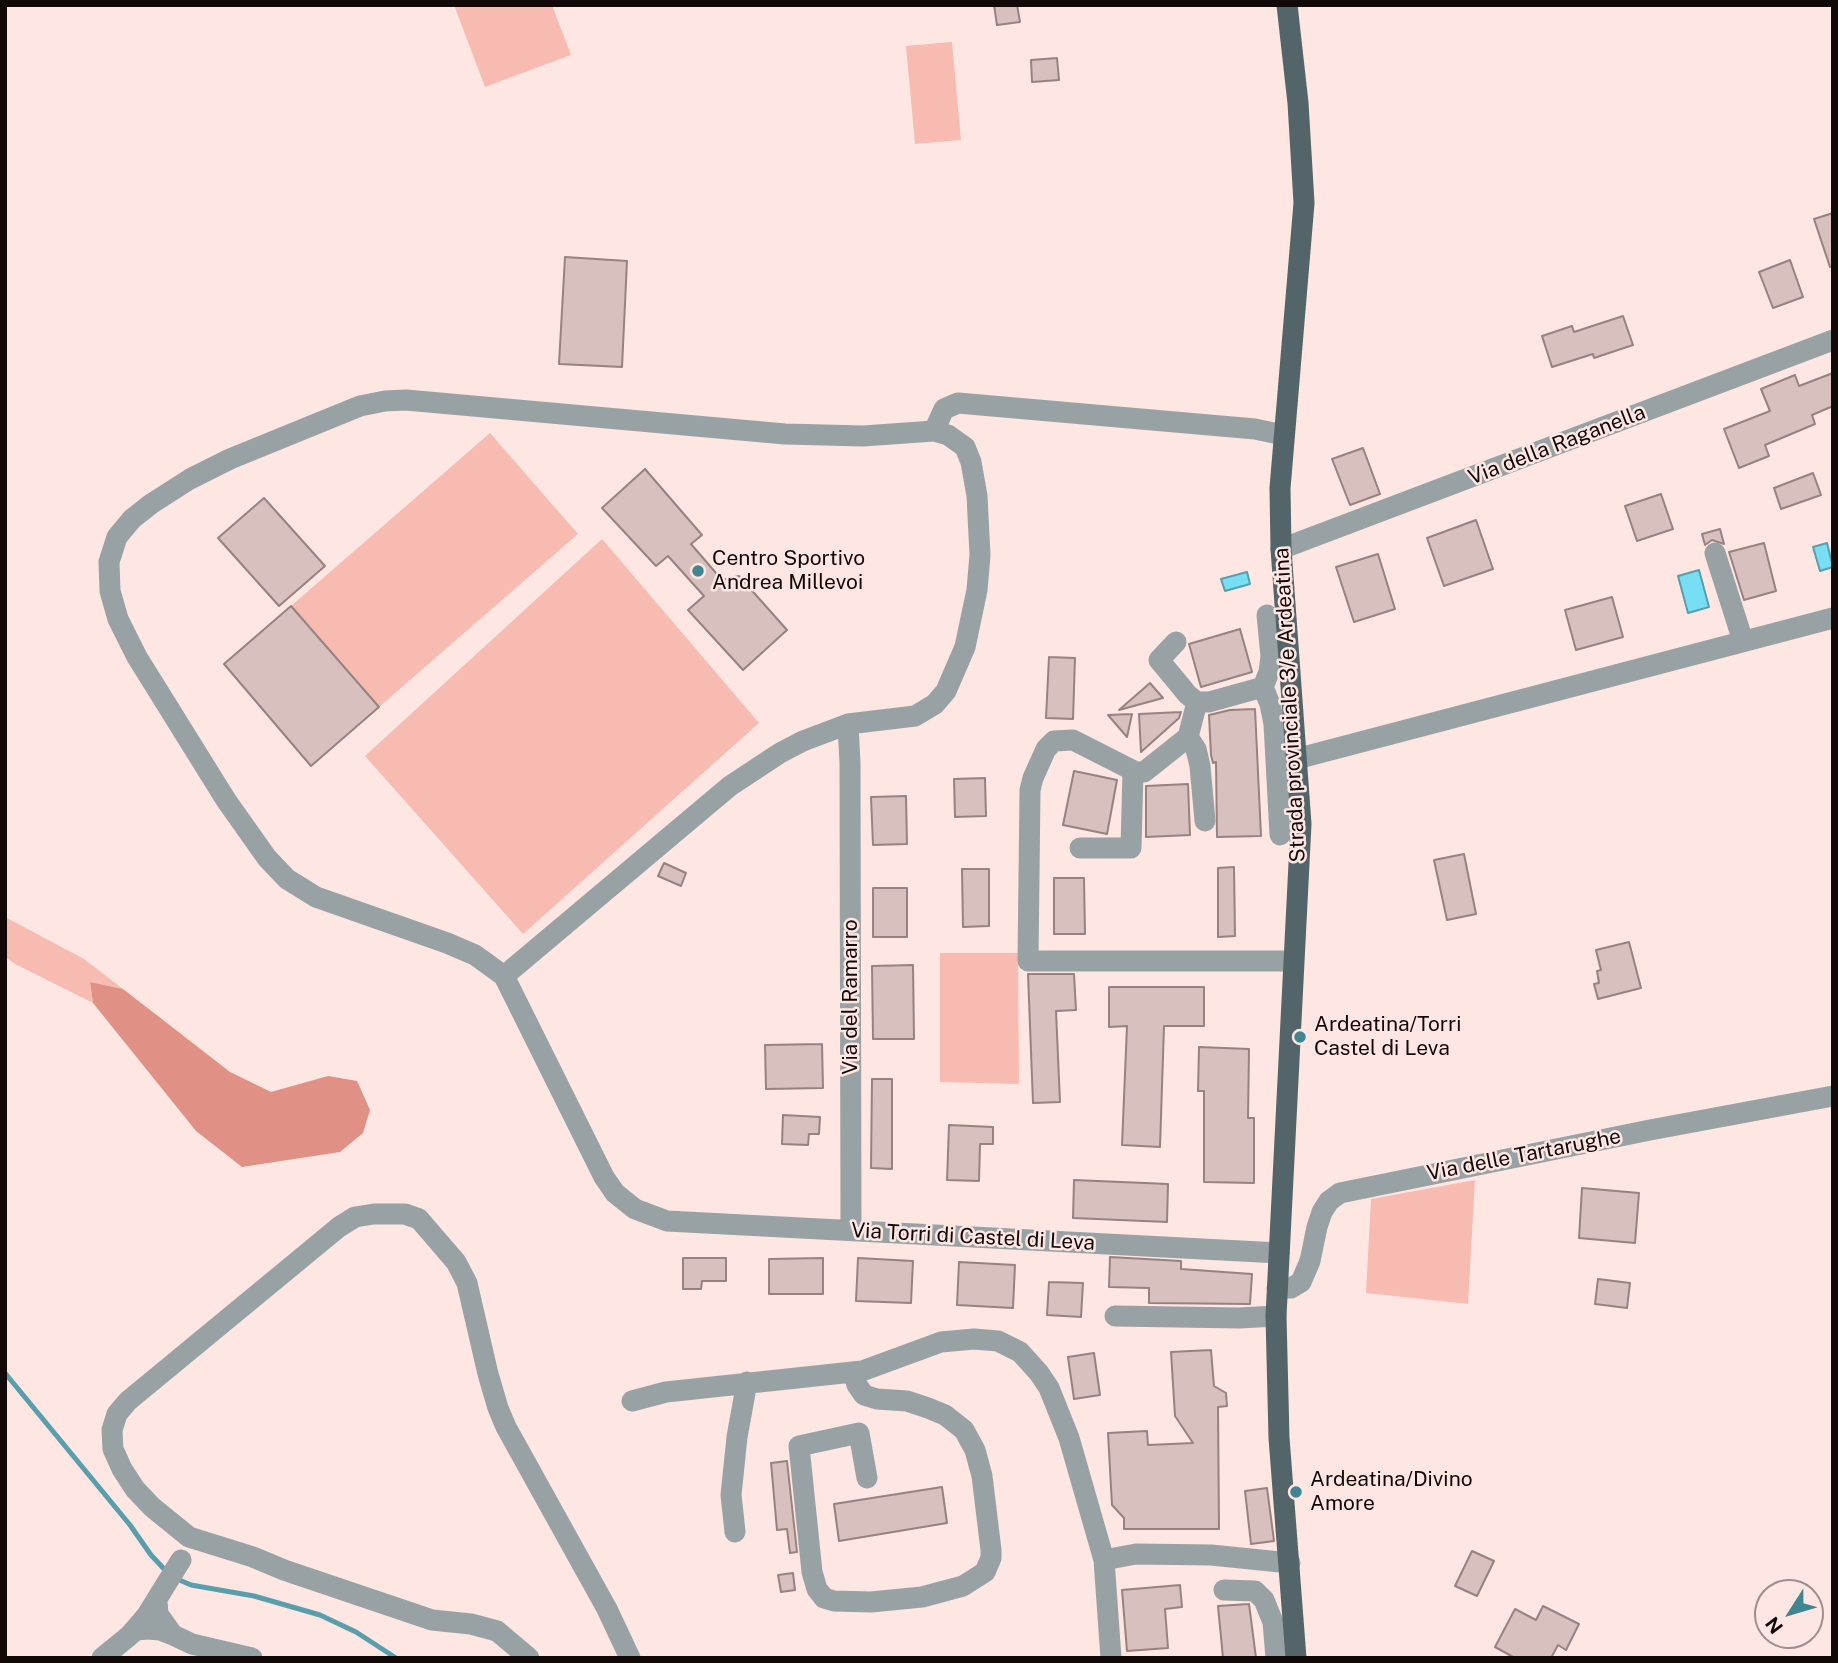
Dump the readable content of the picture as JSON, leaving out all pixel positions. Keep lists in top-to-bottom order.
{
  "streets": {
    "main road": ["Strada provinciale 3/e Ardeatina"],
    "street": [
      "Via della Raganella",
      "Via del Ramarro",
      "Via delle Tartarughe",
      "Via Torri di Castel di Leva"
    ]
  },
  "crossings": [
    ["Via della Raganella", "Strada provinciale 3/e Ardeatina"],
    ["Strada provinciale 3/e Ardeatina", "Via delle Tartarughe"],
    ["Strada provinciale 3/e Ardeatina", "Via Torri di Castel di Leva"],
    ["Via del Ramarro", "Via Torri di Castel di Leva"]
  ],
  "places": ["Centro Sportivo Andrea Millevoi", "Ardeatina/Torri Castel di Leva", "Ardeatina/Divino Amore"],
  "north": "bottom left"
}
